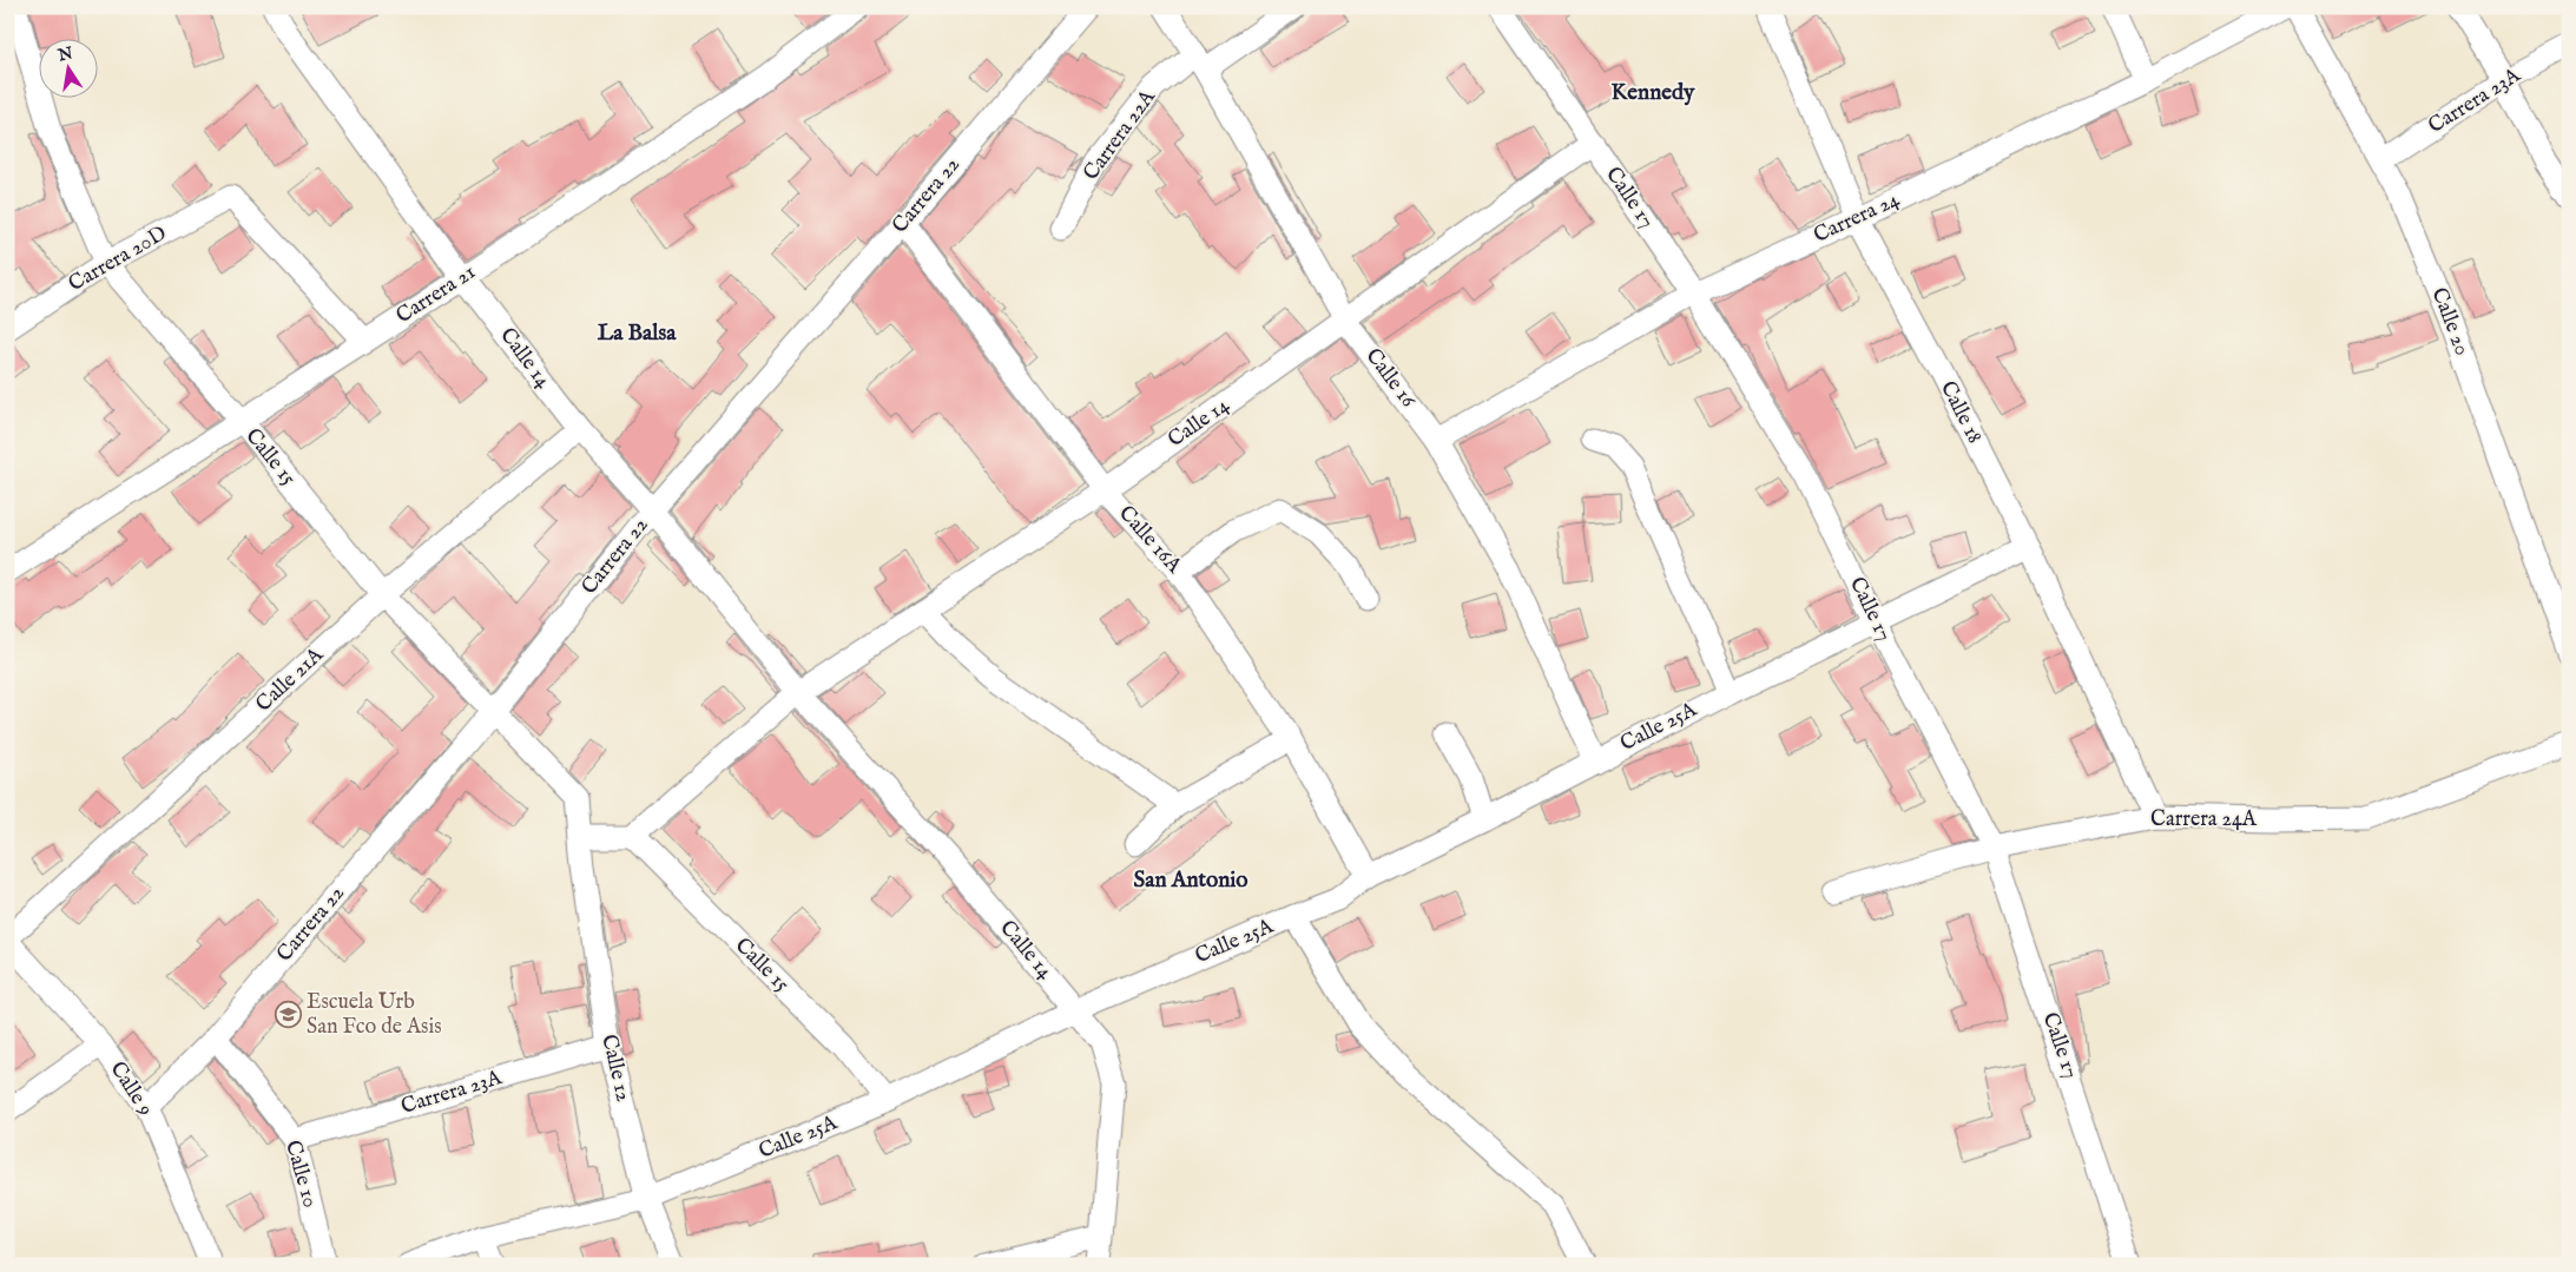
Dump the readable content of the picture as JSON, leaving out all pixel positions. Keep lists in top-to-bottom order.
{
  "streets": {
    "street": [
      "Carrera 23A",
      "Carrera 22A",
      "Carrera 22",
      "Calle 17",
      "Carrera 24",
      "Carrera 20D",
      "Carrera 21",
      "Calle 20",
      "Calle 14",
      "Calle 16",
      "Calle 18",
      "Calle 15",
      "Calle 16A",
      "Calle 21A",
      "Calle 25A",
      "Carrera 24A",
      "Calle 12",
      "Calle 9",
      "Calle 10"
    ]
  },
  "crossings": [
    ["Carrera 23A", "Calle 20"],
    ["Carrera 23A", "Calle 12"],
    ["Carrera 23A", "Calle 10"],
    ["Carrera 22A", "Calle 16"],
    ["Carrera 22", "Calle 14"],
    ["Carrera 22", "Calle 15"],
    ["Carrera 22", "Calle 16A"],
    ["Carrera 22", "Calle 9"],
    ["Carrera 22", "Calle 10"],
    ["Calle 17", "Carrera 24"],
    ["Calle 17", "Calle 14"],
    ["Calle 17", "Calle 25A"],
    ["Calle 17", "Carrera 24A"],
    ["Carrera 24", "Calle 16"],
    ["Carrera 24", "Calle 18"],
    ["Carrera 20D", "Carrera 21"],
    ["Carrera 20D", "Calle 15"],
    ["Carrera 21", "Calle 14"],
    ["Carrera 21", "Calle 15"],
    ["Calle 14", "Calle 16"],
    ["Calle 14", "Calle 15"],
    ["Calle 14", "Calle 16A"],
    ["Calle 14", "Calle 21A"],
    ["Calle 14", "Calle 25A"],
    ["Calle 16", "Calle 25A"],
    ["Calle 18", "Calle 25A"],
    ["Calle 18", "Carrera 24A"],
    ["Calle 15", "Calle 21A"],
    ["Calle 15", "Calle 25A"],
    ["Calle 15", "Calle 12"],
    ["Calle 16A", "Calle 25A"],
    ["Calle 21A", "Calle 9"],
    ["Calle 25A", "Calle 12"]
  ],
  "districts": ["Kennedy", "La Balsa", "San Antonio"],
  "places": {
    "school or university": ["Escuela Urb San Fco de Asis"]
  },
  "north": "top"
}
